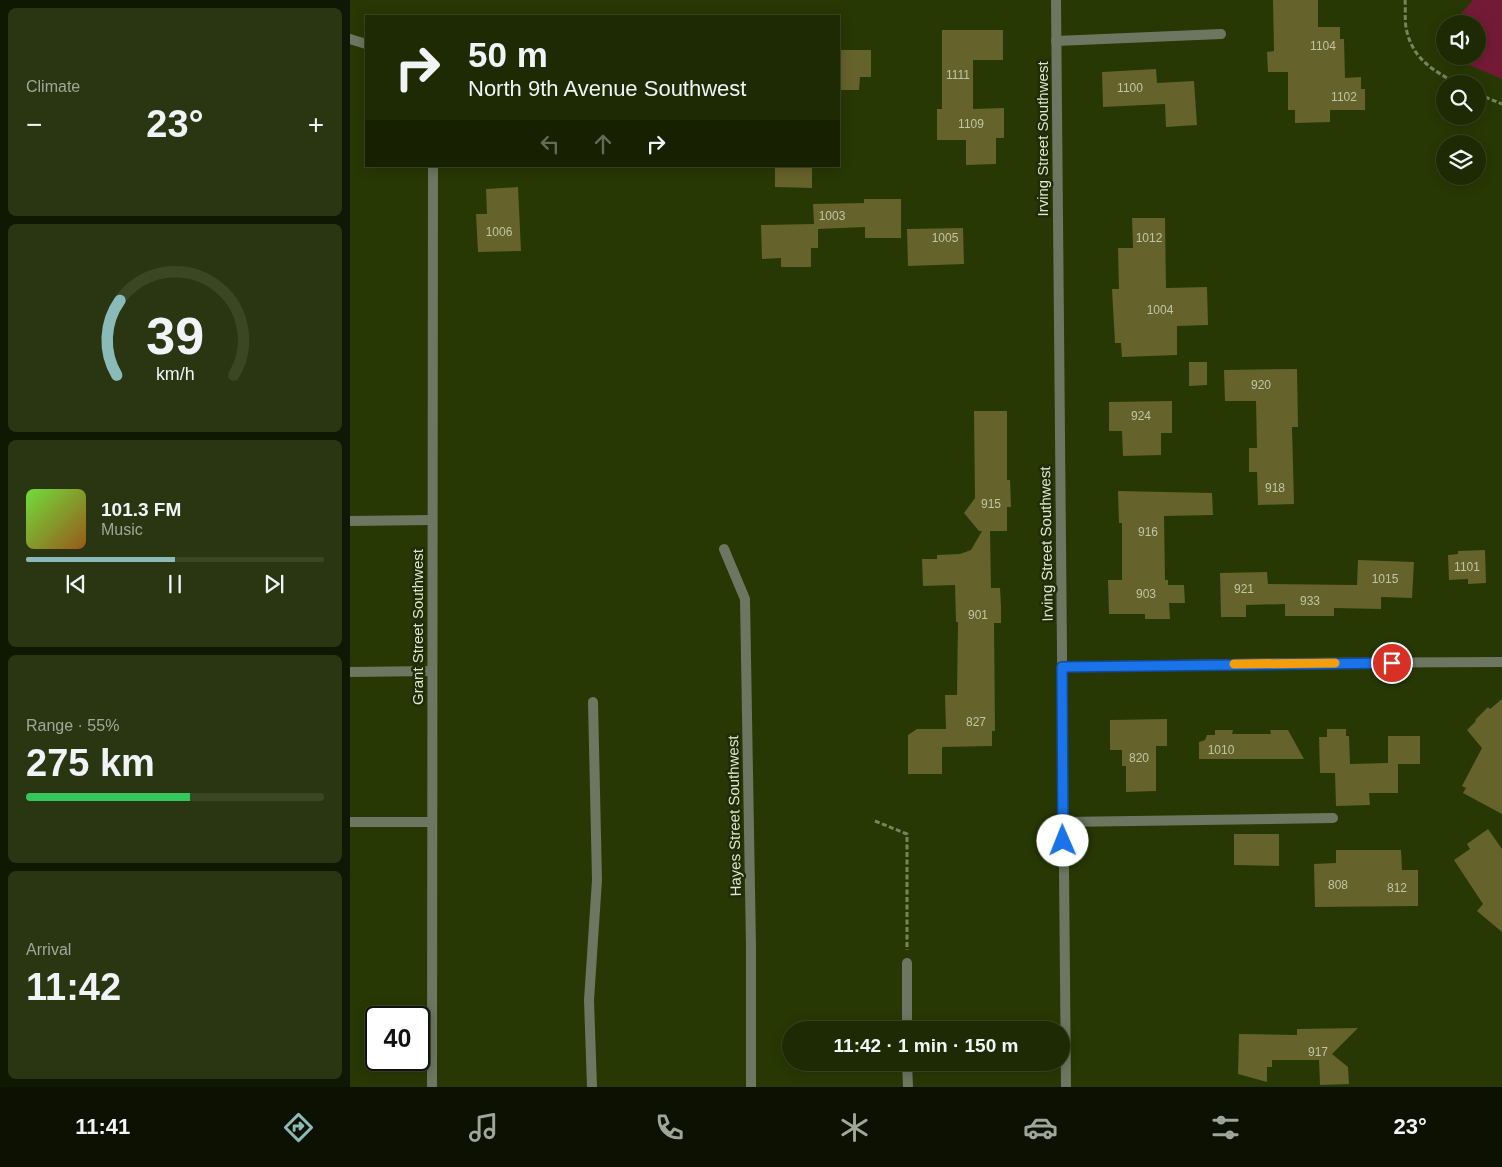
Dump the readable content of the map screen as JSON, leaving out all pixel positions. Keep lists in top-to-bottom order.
{
  "streets": {
    "street": ["Irving Street Southwest", "Grant Street Southwest", "Hayes Street Southwest"]
  },
  "house_numbers": [
    "1104",
    "1111",
    "1100",
    "1102",
    "1109",
    "1003",
    "1006",
    "1005",
    "1012",
    "1004",
    "920",
    "924",
    "918",
    "915",
    "916",
    "1101",
    "1015",
    "921",
    "903",
    "933",
    "901",
    "827",
    "1010",
    "820",
    "808",
    "812",
    "917"
  ],
  "page": {
    "tile": [
      "Climate",
      ["Range · 55%", "275 km"],
      ["Arrival", "11:42"]
    ],
    "turn": ["50 m", "North 9th Avenue Southwest"],
    "heat": ["−", "23°", "+"],
    "song": ["101.3 FM", "Music"],
    "limit": "40",
    "trip": "11:42 · 1 min · 150 m",
    "tabs": ["11:41", "23°"],
    "gauge": ["39", "km/h"]
  }
}
